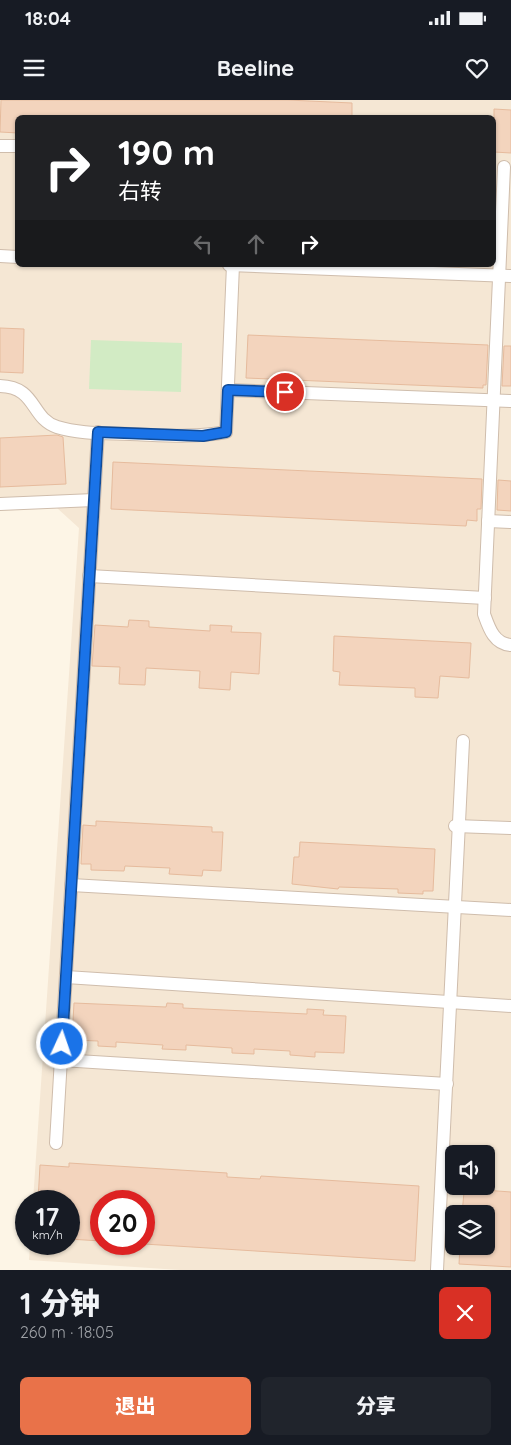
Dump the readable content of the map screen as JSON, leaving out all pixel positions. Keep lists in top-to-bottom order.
{
  "page": {
    "status": "18:04",
    "header": "Beeline",
    "turn": ["190 m", "右转"],
    "speed": "17 km/h",
    "limit": "20",
    "heading": ["1 分钟", "260 m · 18:05"],
    "buttons": ["退出", "分享"]
  }
}
